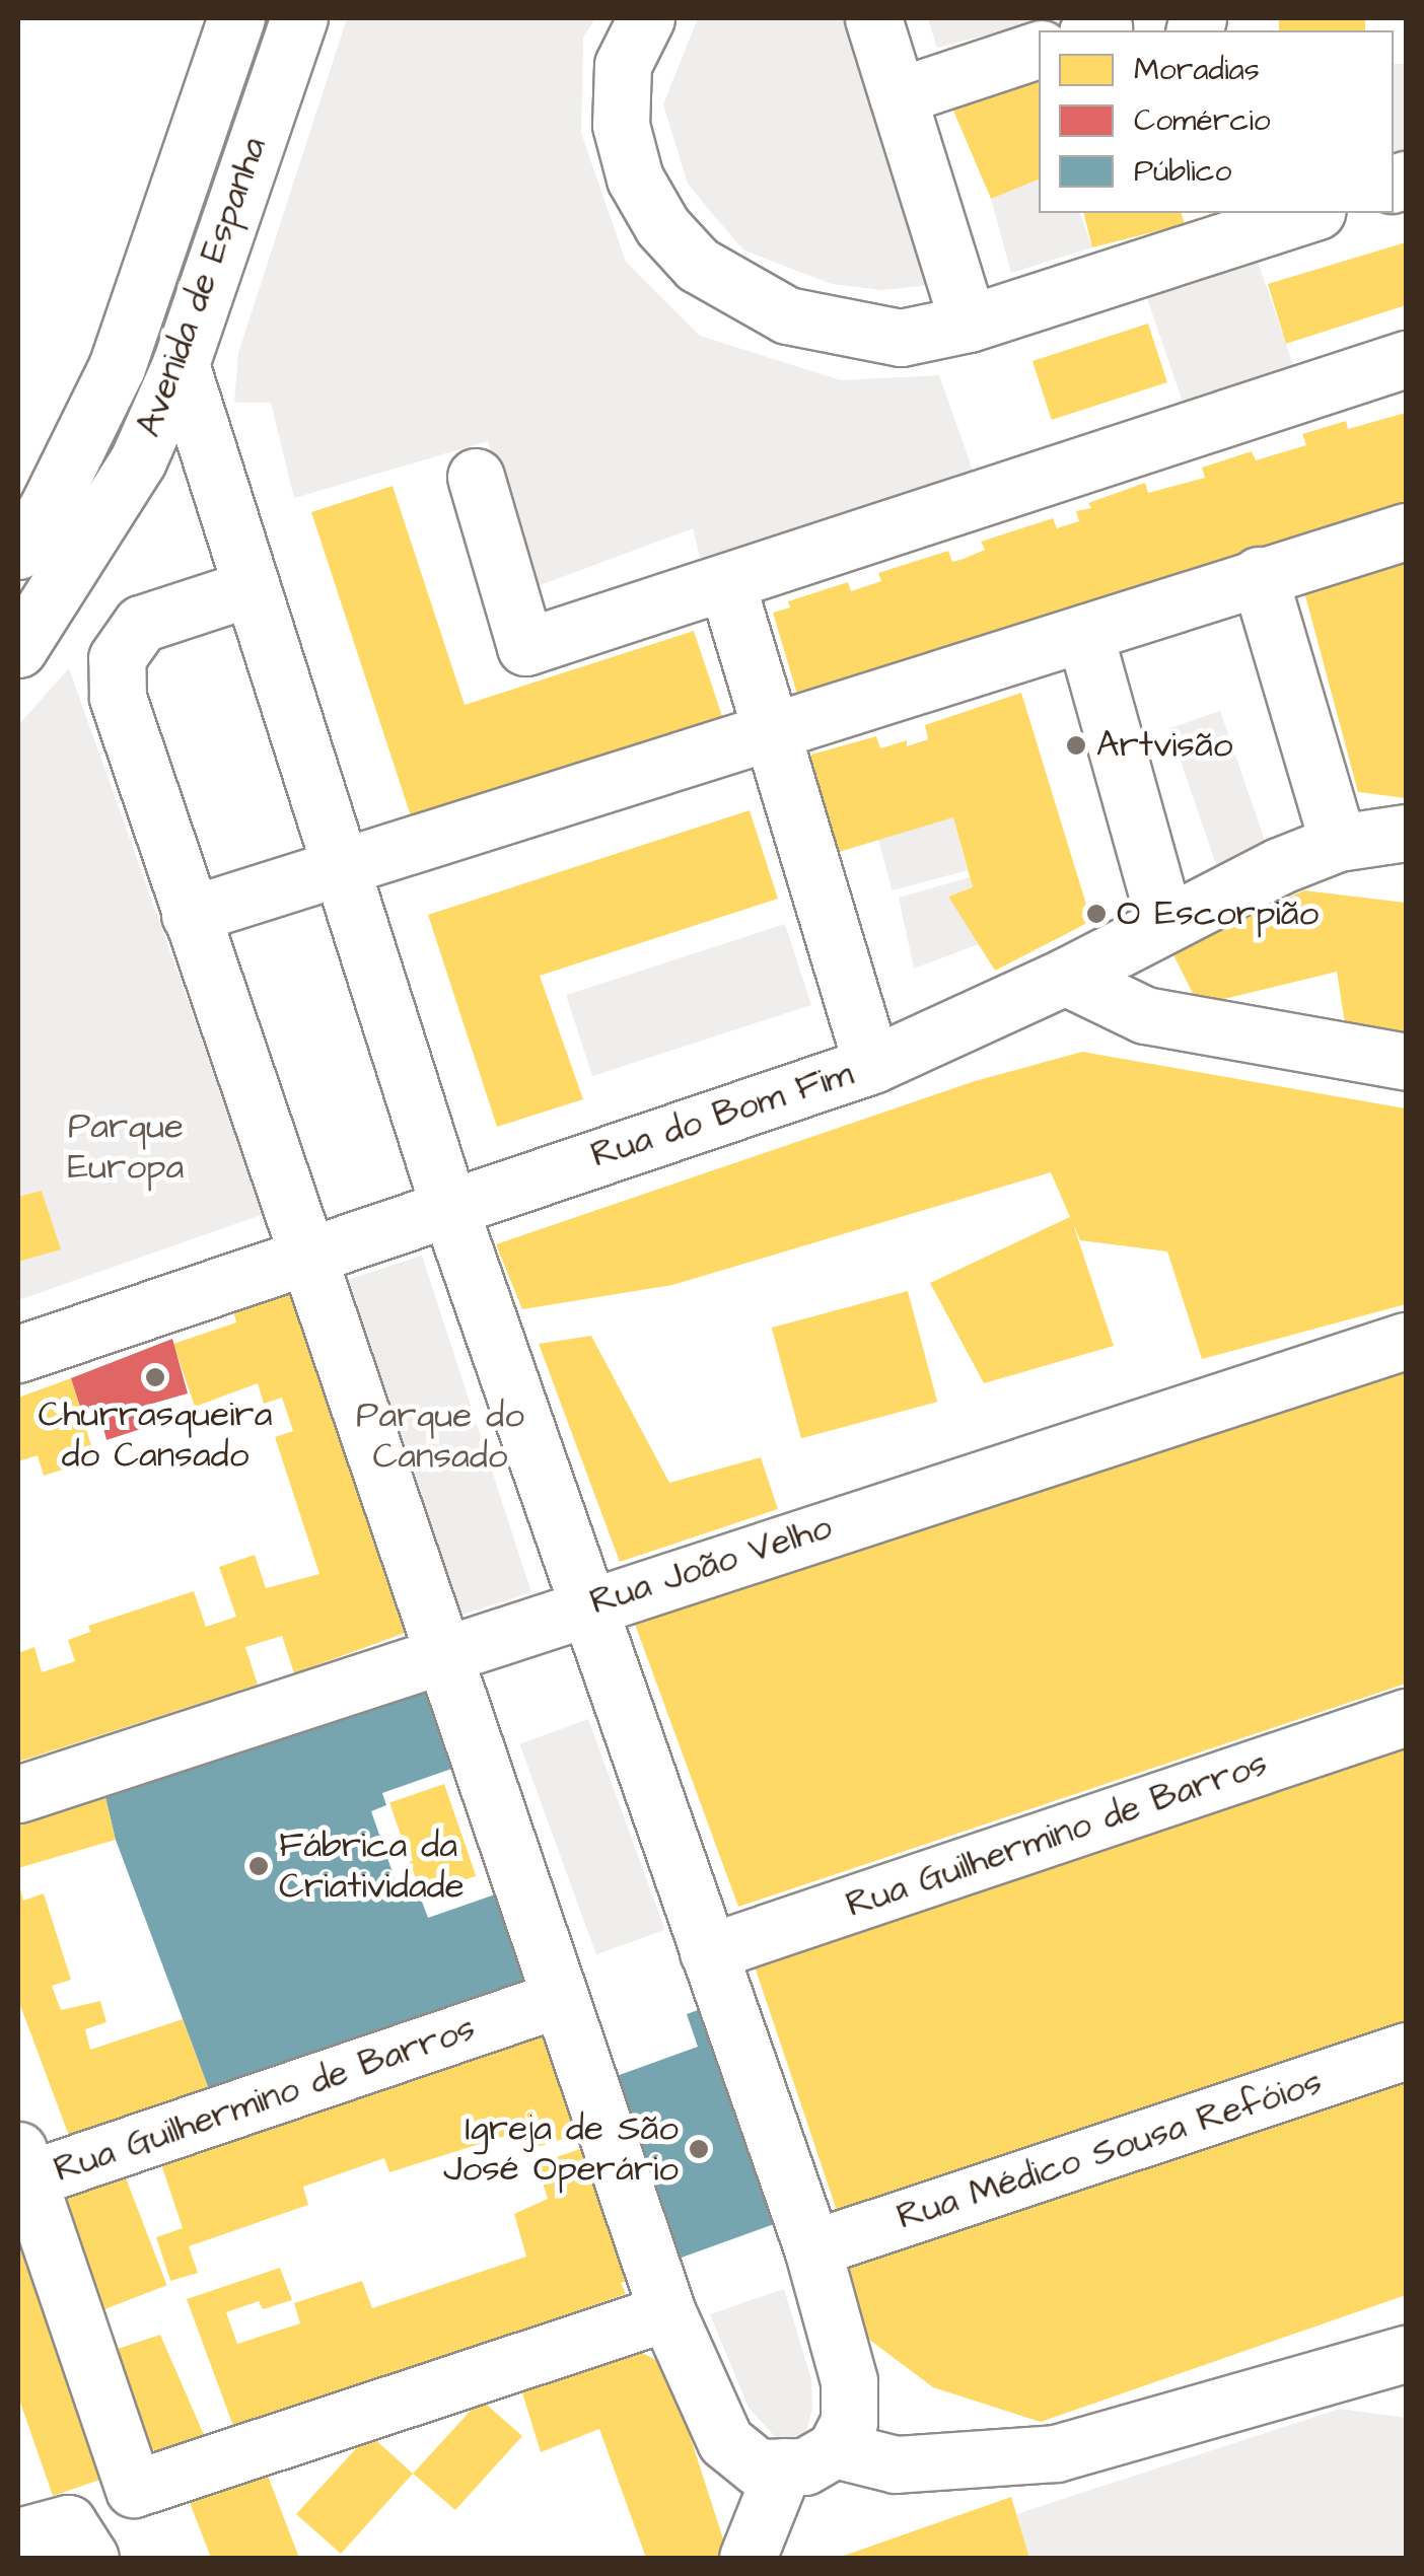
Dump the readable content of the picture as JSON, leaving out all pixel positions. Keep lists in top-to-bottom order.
{
  "streets": {
    "street": [
      "Avenida de Espanha",
      "Rua do Bom Fim",
      "Rua João Velho",
      "Rua Guilhermino de Barros",
      "Rua Médico Sousa Refóios"
    ]
  },
  "parks": ["Parque Europa", "Parque do Cansado"],
  "places": [
    "Artvisão",
    "O Escorpião",
    "Churrasqueira do Cansado",
    "Fábrica da Criatividade",
    "Igreja de São José Operário"
  ],
  "legend": ["Moradias", "Comércio", "Público"]
}
